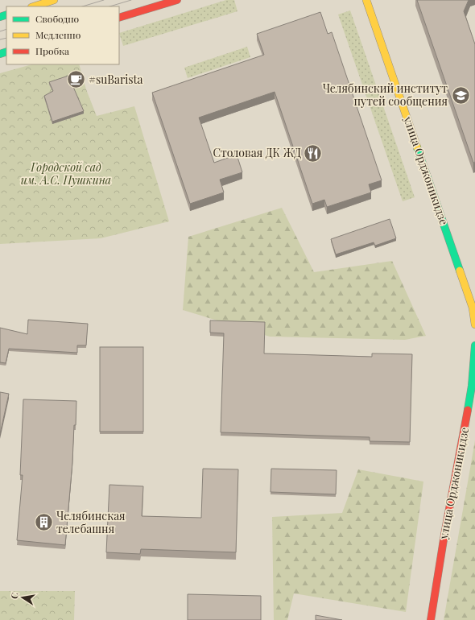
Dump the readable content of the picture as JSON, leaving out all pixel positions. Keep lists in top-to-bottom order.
{
  "streets": {
    "street": ["улица Орджоникидзе"]
  },
  "parks": ["Городской сад им. А.С. Пушкина"],
  "places": {
    "cafe": ["#suBarista"],
    "school or university": ["Челябинский институт путей сообщения"],
    "restaurant": ["Столовая ДК ЖД"],
    "building": ["Челябинская телебашня"]
  },
  "legend": ["Свободно", "Медленно", "Пробка"],
  "north": "left"
}
